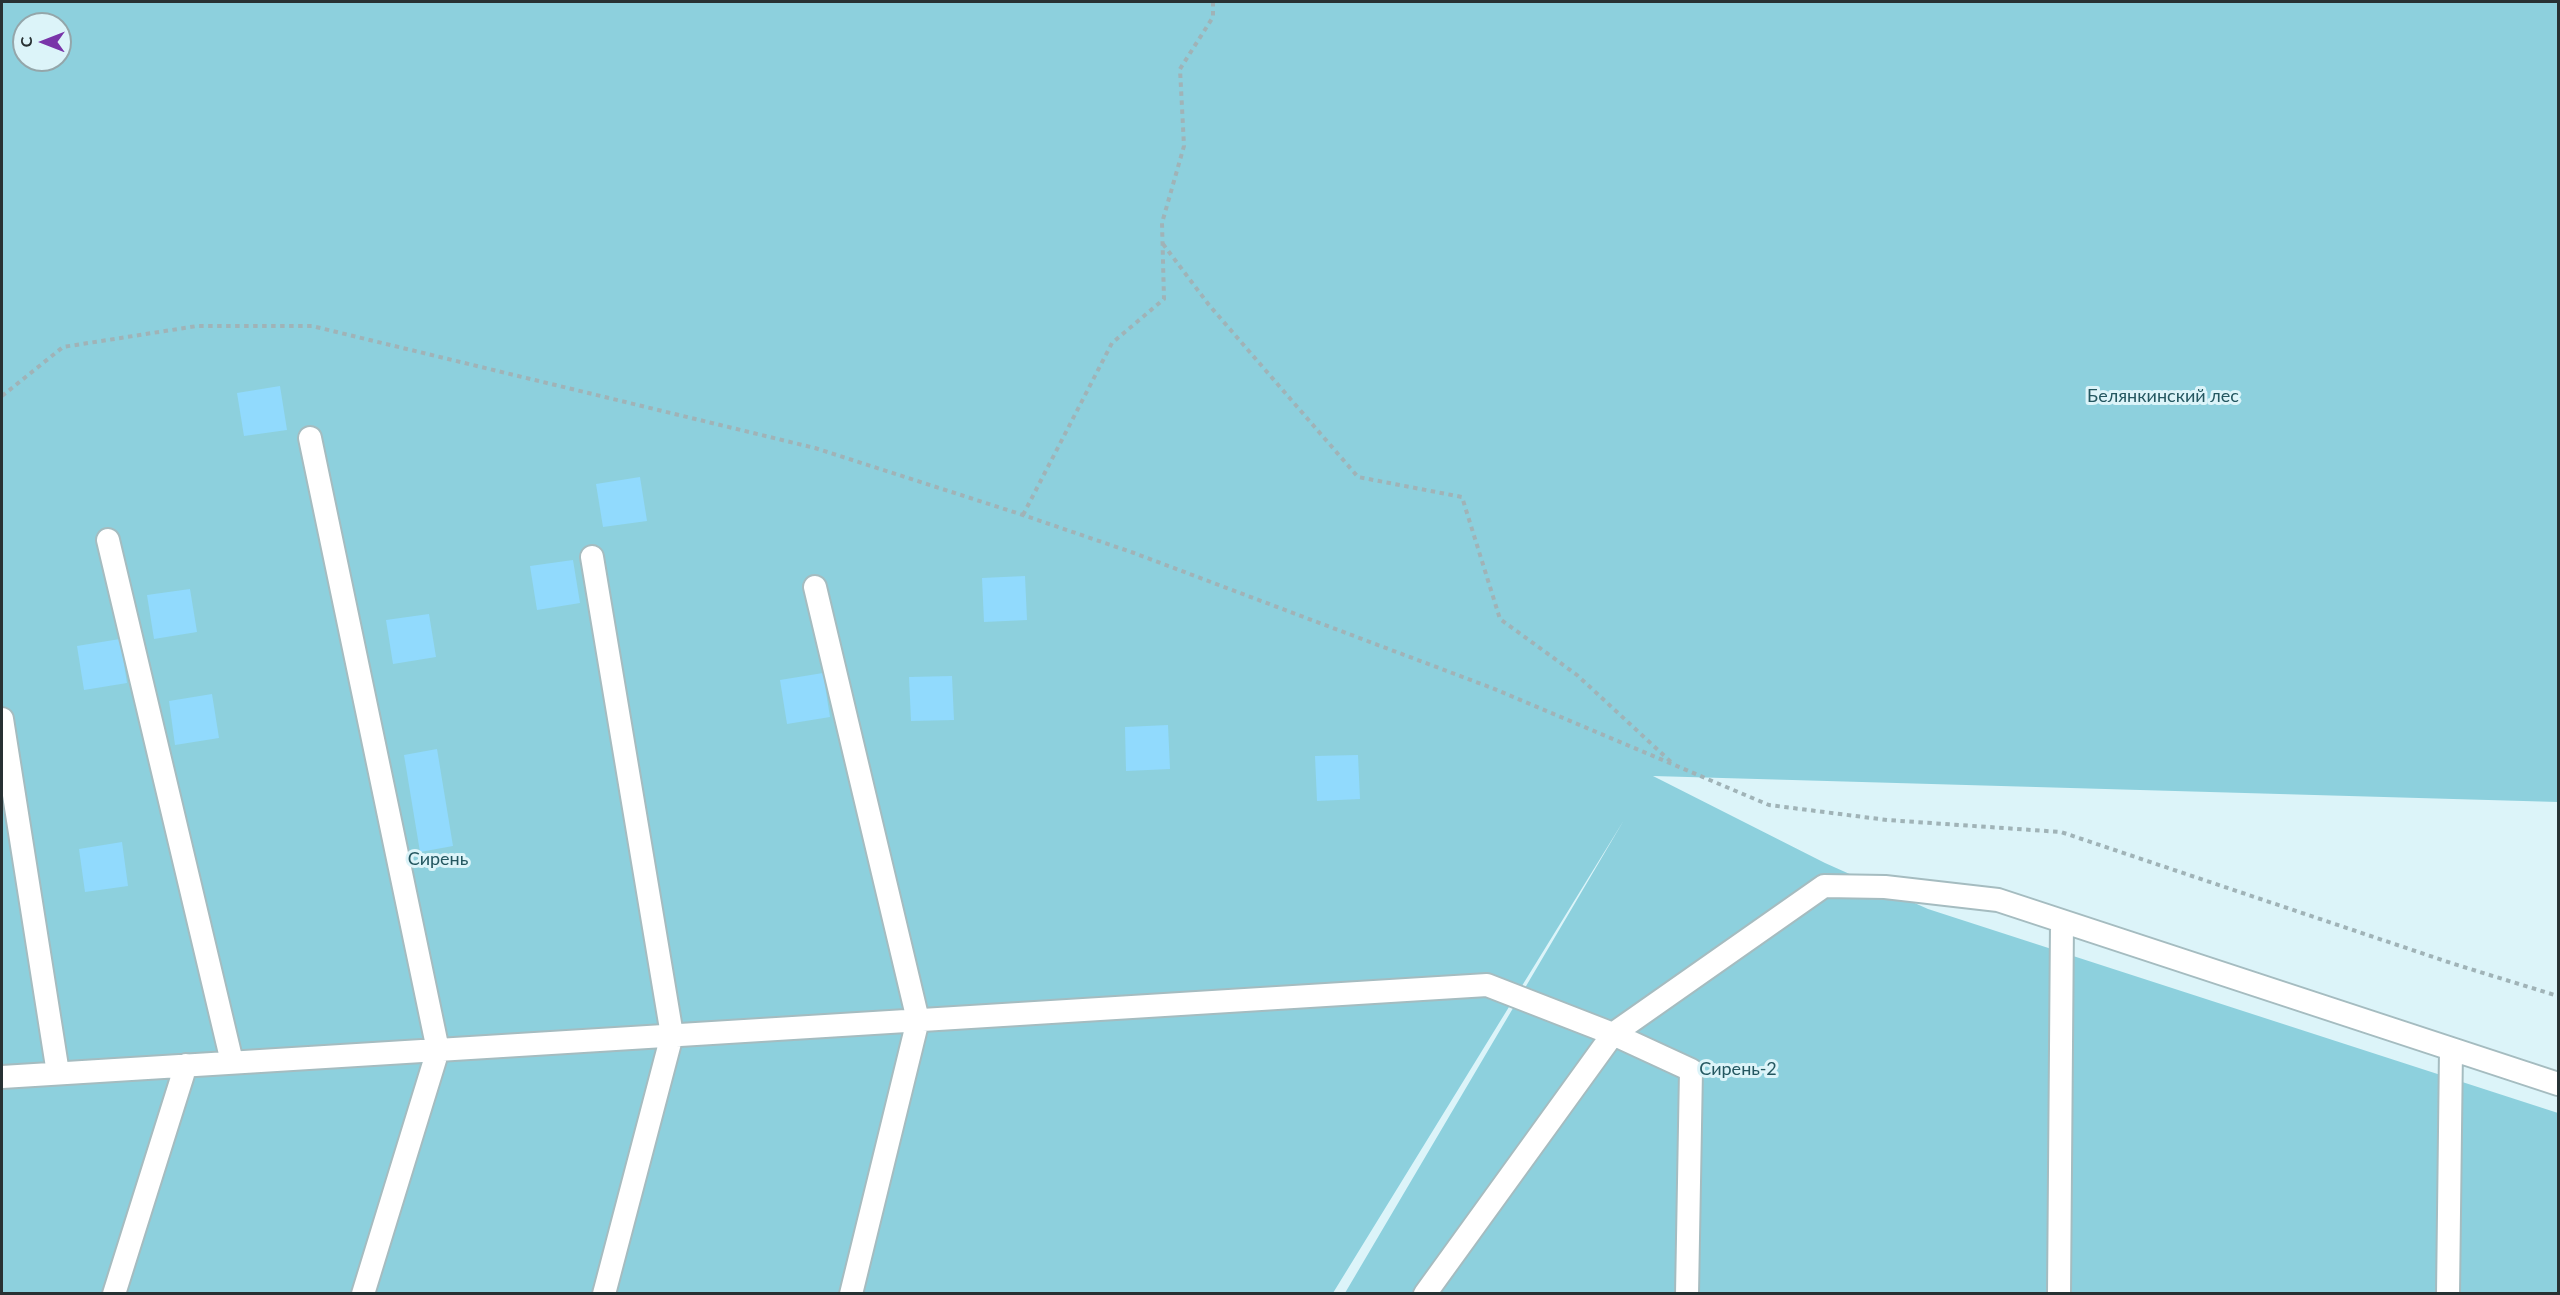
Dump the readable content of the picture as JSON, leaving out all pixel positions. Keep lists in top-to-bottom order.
{
  "parks": ["Белянкинский лес", "Сирень", "Сирень-2"],
  "north": "left"
}
